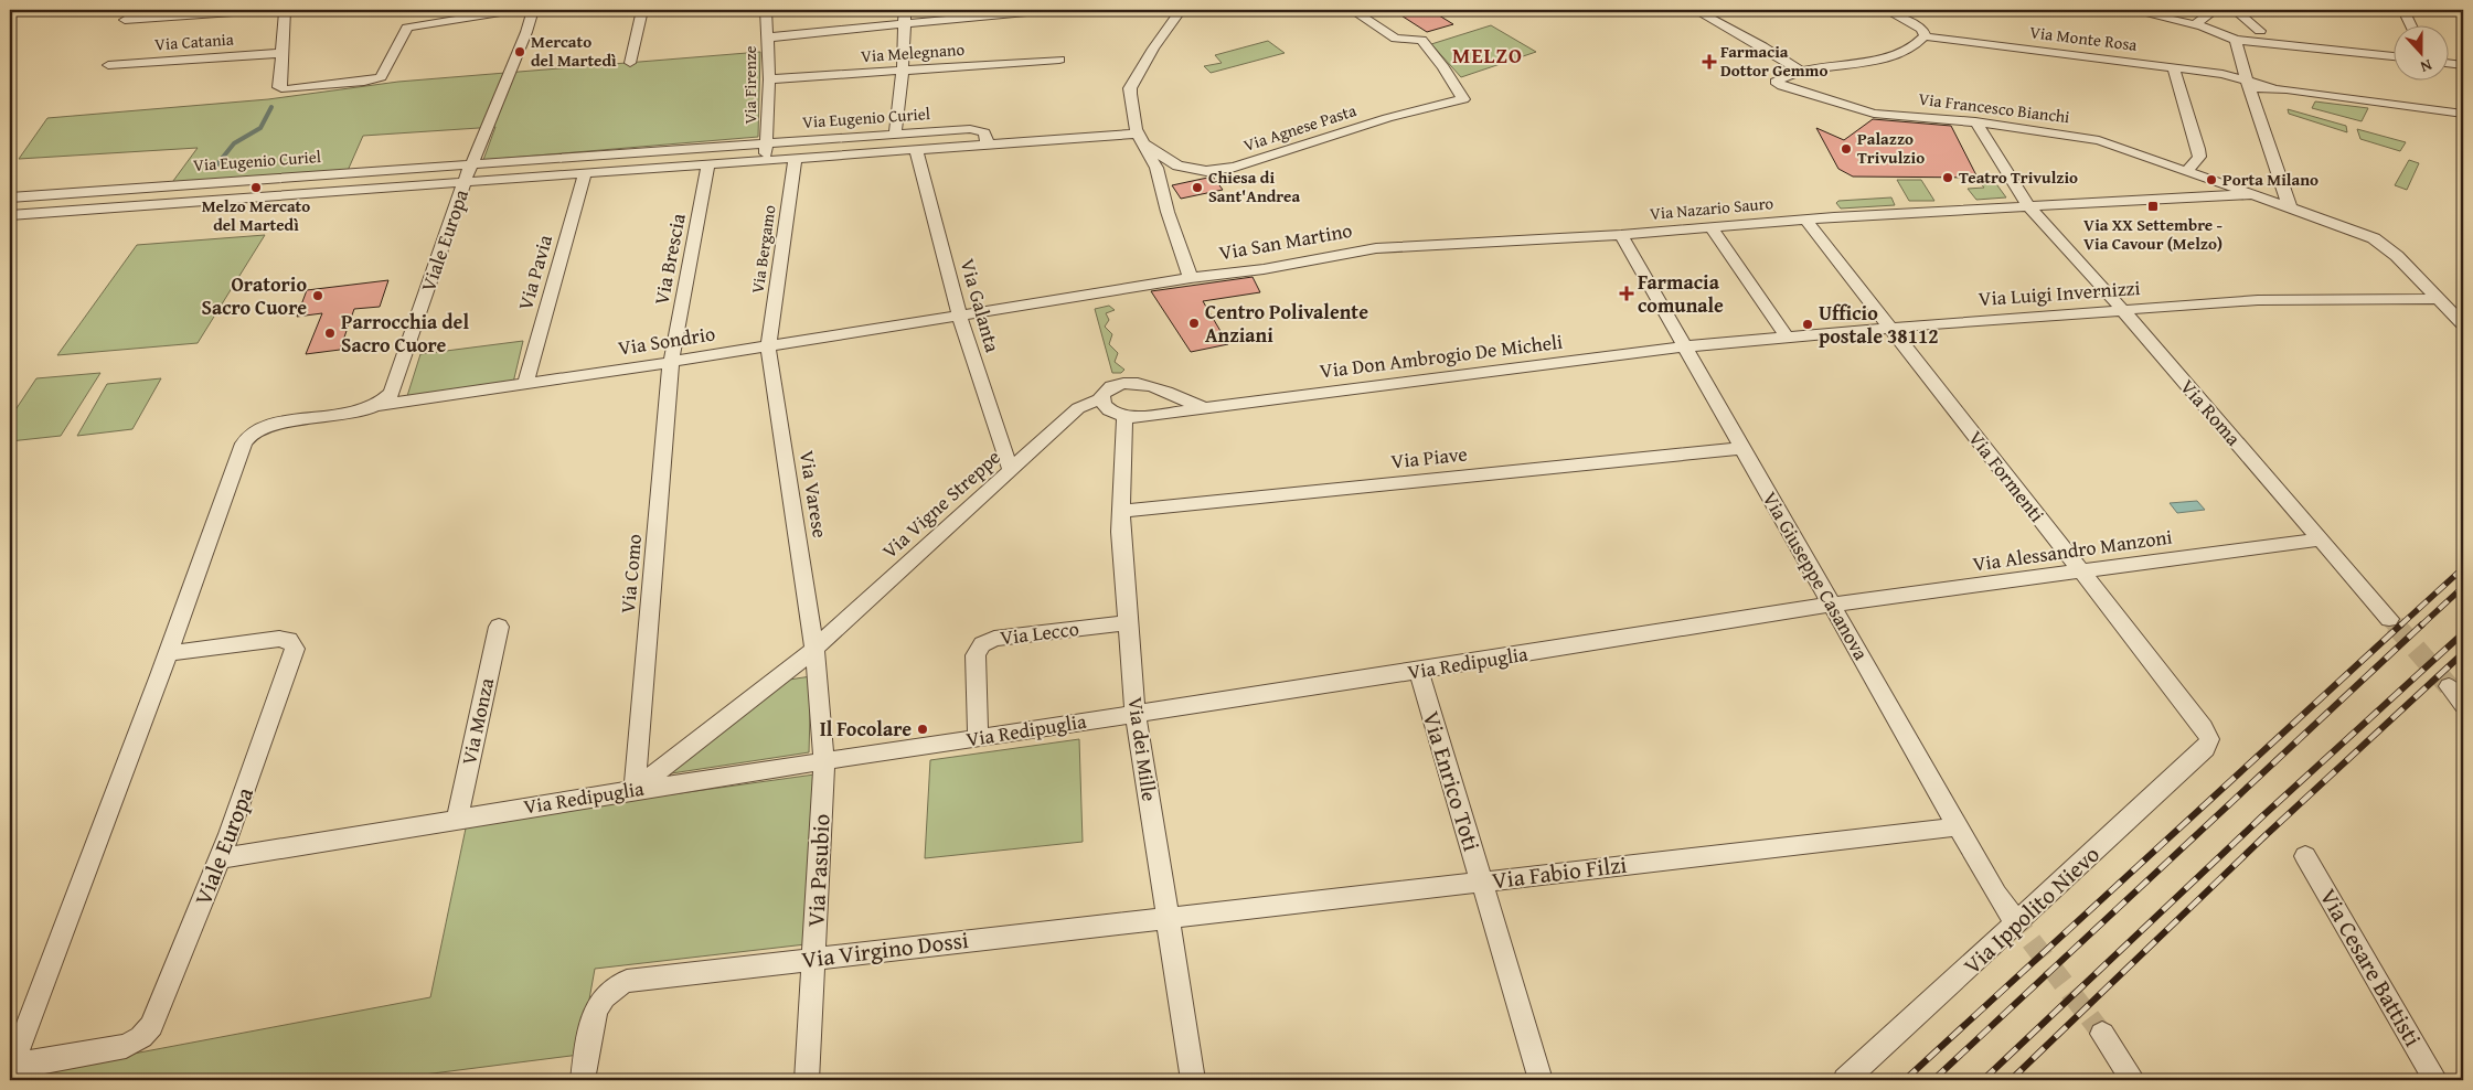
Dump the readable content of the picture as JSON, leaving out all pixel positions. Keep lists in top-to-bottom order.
{
  "streets": {
    "street": [
      "Via Monte Rosa",
      "Via Catania",
      "Via Melegnano",
      "Via Firenze",
      "Via Francesco Bianchi",
      "Via Eugenio Curiel",
      "Via Agnese Pasta",
      "Via Nazario Sauro",
      "Viale Europa",
      "Via San Martino",
      "Via Bergamo",
      "Via Brescia",
      "Via Pavia",
      "Via Luigi Invernizzi",
      "Via Galanta",
      "Via Sondrio",
      "Via Don Ambrogio De Micheli",
      "Via Roma",
      "Via Piave",
      "Via Formenti",
      "Via Varese",
      "Via Vigne Streppe",
      "Via Alessandro Manzoni",
      "Via Como",
      "Via Giuseppe Casanova",
      "Via Lecco",
      "Via Redipuglia",
      "Via Monza",
      "Via dei Mille",
      "Via Enrico Toti",
      "Via Pasubio",
      "Via Fabio Filzi",
      "Via Ippolito Nievo",
      "Via Virgino Dossi",
      "Via Cesare Battisti"
    ]
  },
  "crossings": [
    ["Via Melegnano", "Via Firenze"],
    ["Via Firenze", "Via Eugenio Curiel"],
    ["Via Francesco Bianchi", "Via Nazario Sauro"],
    ["Via Francesco Bianchi", "Via Luigi Invernizzi"],
    ["Via Francesco Bianchi", "Via Roma"],
    ["Via Eugenio Curiel", "Via Agnese Pasta"],
    ["Via Eugenio Curiel", "Viale Europa"],
    ["Via Eugenio Curiel", "Via Bergamo"],
    ["Via Eugenio Curiel", "Via Brescia"],
    ["Via Eugenio Curiel", "Via Pavia"],
    ["Via Eugenio Curiel", "Via Galanta"],
    ["Via Nazario Sauro", "Via San Martino"],
    ["Via Nazario Sauro", "Via Roma"],
    ["Via Nazario Sauro", "Via Formenti"],
    ["Via Nazario Sauro", "Via Giuseppe Casanova"],
    ["Viale Europa", "Via Sondrio"],
    ["Viale Europa", "Via Redipuglia"],
    ["Via San Martino", "Via Galanta"],
    ["Via San Martino", "Via Sondrio"],
    ["Via San Martino", "Via Giuseppe Casanova"],
    ["Via Bergamo", "Via Sondrio"],
    ["Via Bergamo", "Via Varese"],
    ["Via Brescia", "Via Sondrio"],
    ["Via Brescia", "Via Como"],
    ["Via Pavia", "Via Sondrio"],
    ["Via Luigi Invernizzi", "Via Don Ambrogio De Micheli"],
    ["Via Luigi Invernizzi", "Via Roma"],
    ["Via Luigi Invernizzi", "Via Formenti"],
    ["Via Luigi Invernizzi", "Via Giuseppe Casanova"],
    ["Via Galanta", "Via Sondrio"],
    ["Via Galanta", "Via Vigne Streppe"],
    ["Via Sondrio", "Via Varese"],
    ["Via Sondrio", "Via Como"],
    ["Via Don Ambrogio De Micheli", "Via Vigne Streppe"],
    ["Via Don Ambrogio De Micheli", "Via Giuseppe Casanova"],
    ["Via Don Ambrogio De Micheli", "Via dei Mille"],
    ["Via Roma", "Via Alessandro Manzoni"],
    ["Via Piave", "Via Giuseppe Casanova"],
    ["Via Piave", "Via dei Mille"],
    ["Via Formenti", "Via Alessandro Manzoni"],
    ["Via Formenti", "Via Ippolito Nievo"],
    ["Via Varese", "Via Vigne Streppe"],
    ["Via Varese", "Via Redipuglia"],
    ["Via Varese", "Via Pasubio"],
    ["Via Vigne Streppe", "Via Como"],
    ["Via Vigne Streppe", "Via Redipuglia"],
    ["Via Alessandro Manzoni", "Via Giuseppe Casanova"],
    ["Via Alessandro Manzoni", "Via Redipuglia"],
    ["Via Como", "Via Redipuglia"],
    ["Via Giuseppe Casanova", "Via Redipuglia"],
    ["Via Lecco", "Via Redipuglia"],
    ["Via Lecco", "Via dei Mille"],
    ["Via Redipuglia", "Via Monza"],
    ["Via Redipuglia", "Via dei Mille"],
    ["Via Redipuglia", "Via Enrico Toti"],
    ["Via Redipuglia", "Via Pasubio"],
    ["Via dei Mille", "Via Fabio Filzi"],
    ["Via dei Mille", "Via Virgino Dossi"],
    ["Via Enrico Toti", "Via Fabio Filzi"],
    ["Via Pasubio", "Via Virgino Dossi"],
    ["Via Fabio Filzi", "Via Virgino Dossi"]
  ],
  "districts": ["MELZO"],
  "places": {
    "other": [
      "Mercato del Martedì",
      "Palazzo Trivulzio",
      "Teatro Trivulzio",
      "Porta Milano",
      "Melzo Mercato del Martedì",
      "Chiesa di Sant'Andrea",
      "Oratorio Sacro Cuore",
      "Centro Polivalente Anziani",
      "Ufficio postale 38112",
      "Parrocchia del Sacro Cuore",
      "Il Focolare"
    ],
    "health": ["Farmacia Dottor Gemmo", "Farmacia comunale"],
    "transit": ["Via XX Settembre - Via Cavour (Melzo)"]
  },
  "north": "bottom"
}
